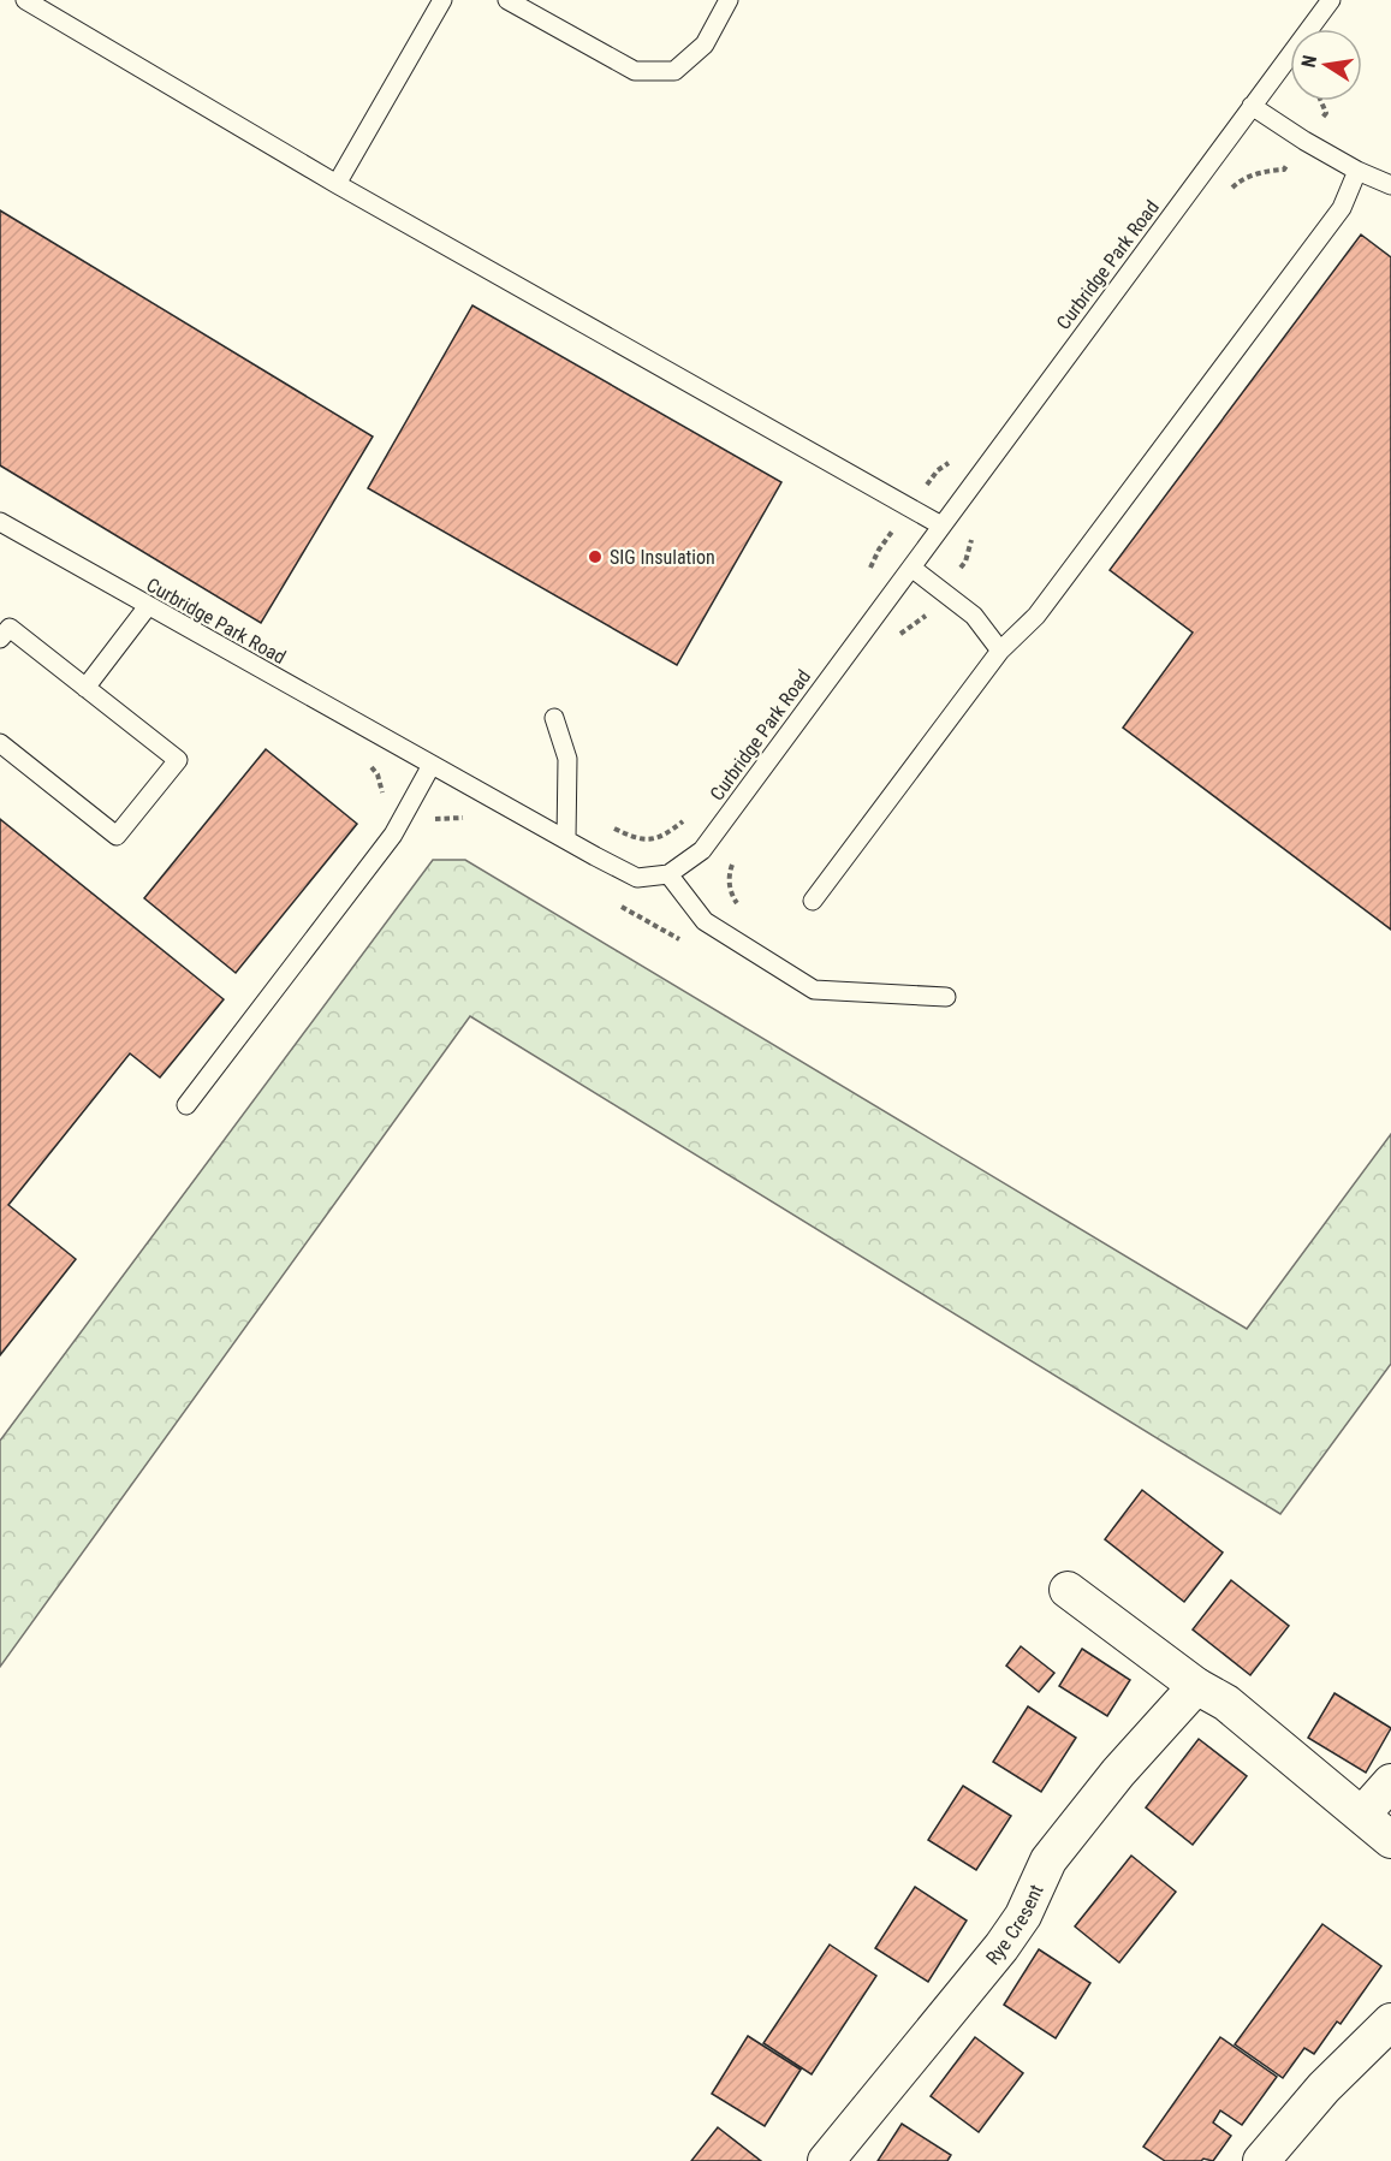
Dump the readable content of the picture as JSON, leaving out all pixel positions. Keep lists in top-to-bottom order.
{
  "streets": {
    "street": ["Rye Cresent"],
    "lane": ["Curbridge Park Road"]
  },
  "places": ["SIG Insulation"],
  "north": "left"
}
